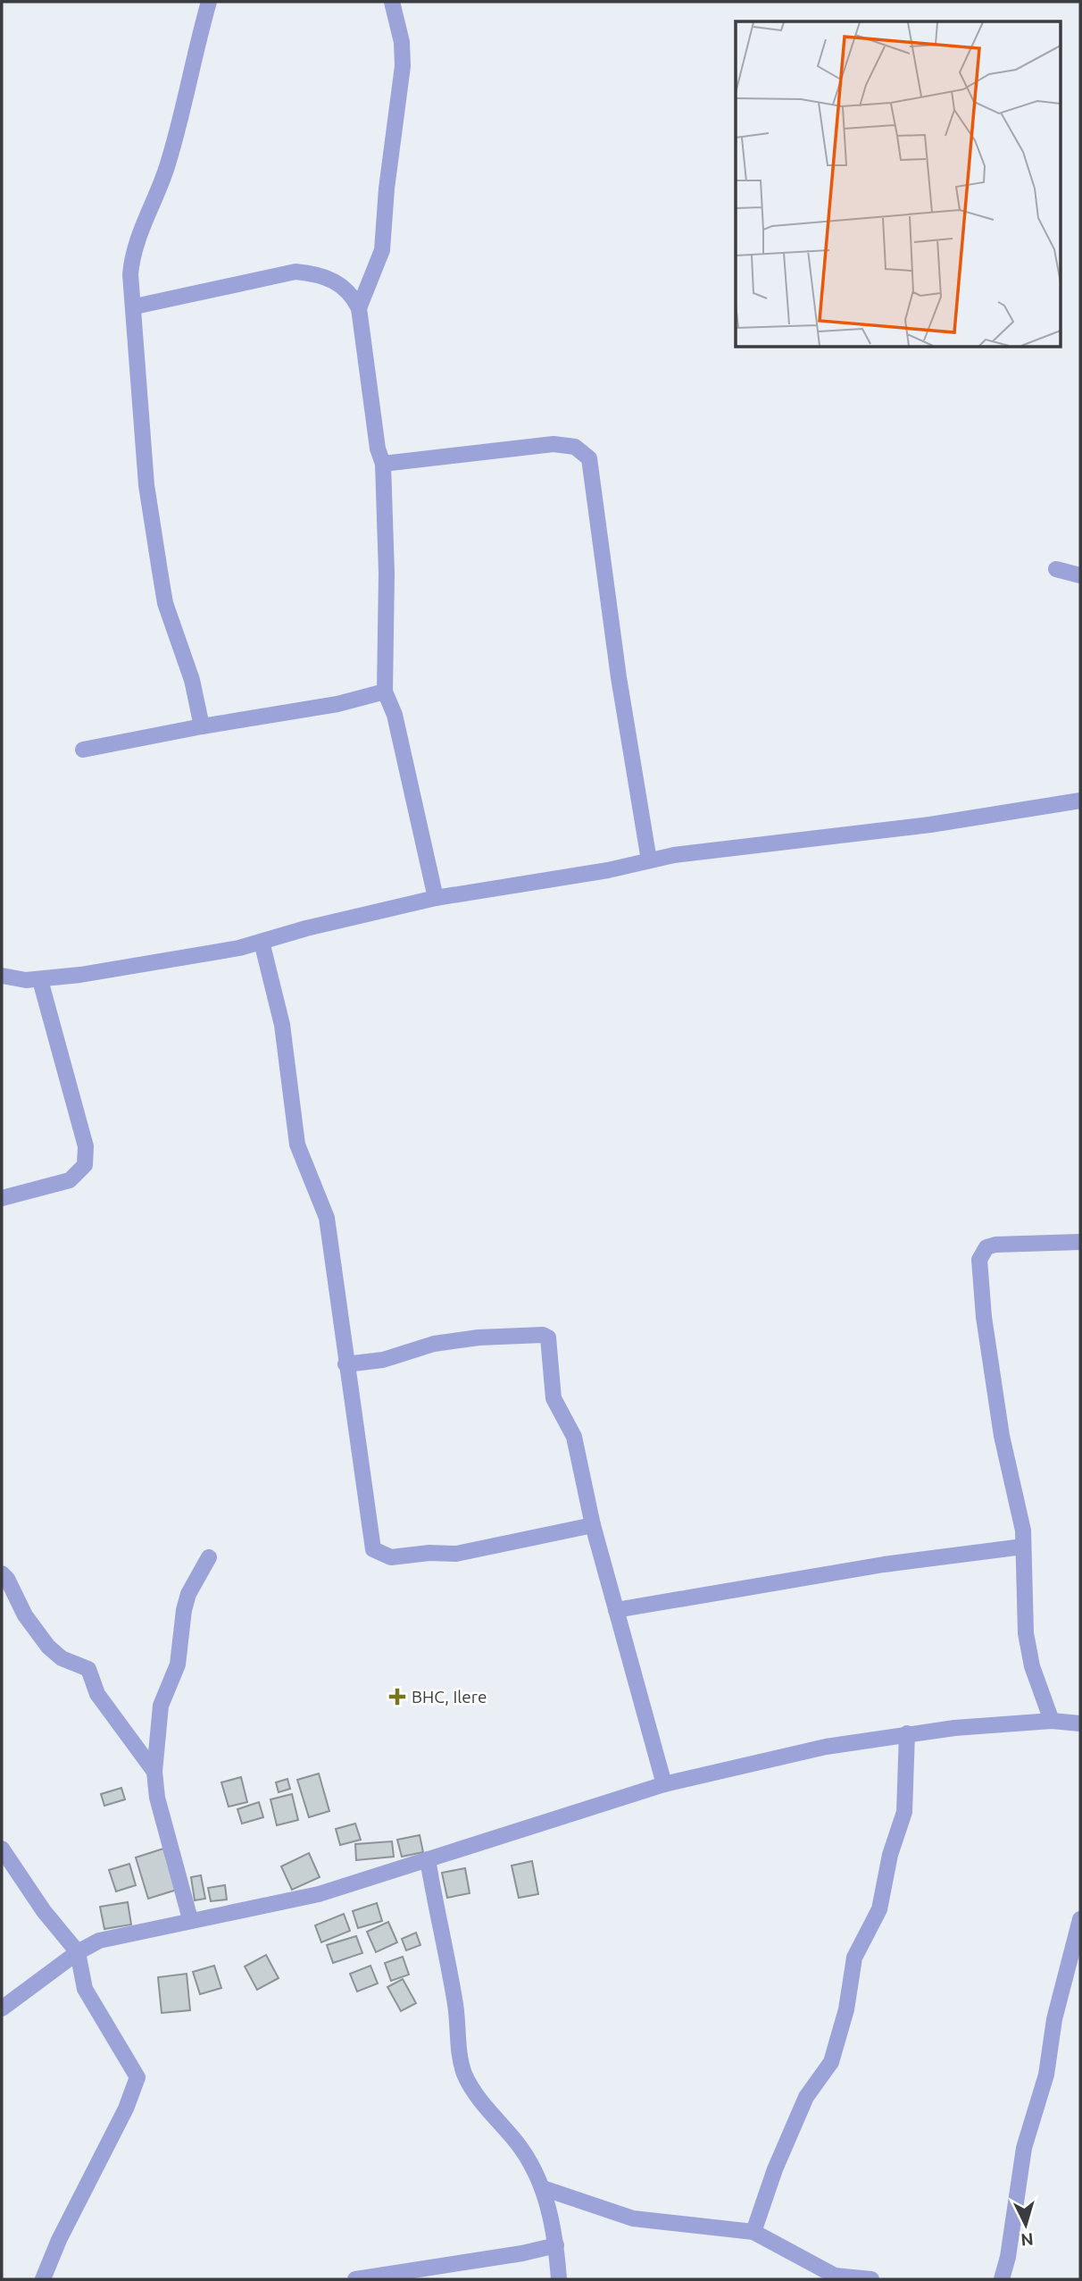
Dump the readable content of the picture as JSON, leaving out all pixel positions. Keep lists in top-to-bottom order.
{
  "places": {
    "health": ["BHC, Ilere"]
  },
  "north": "bottom"
}
